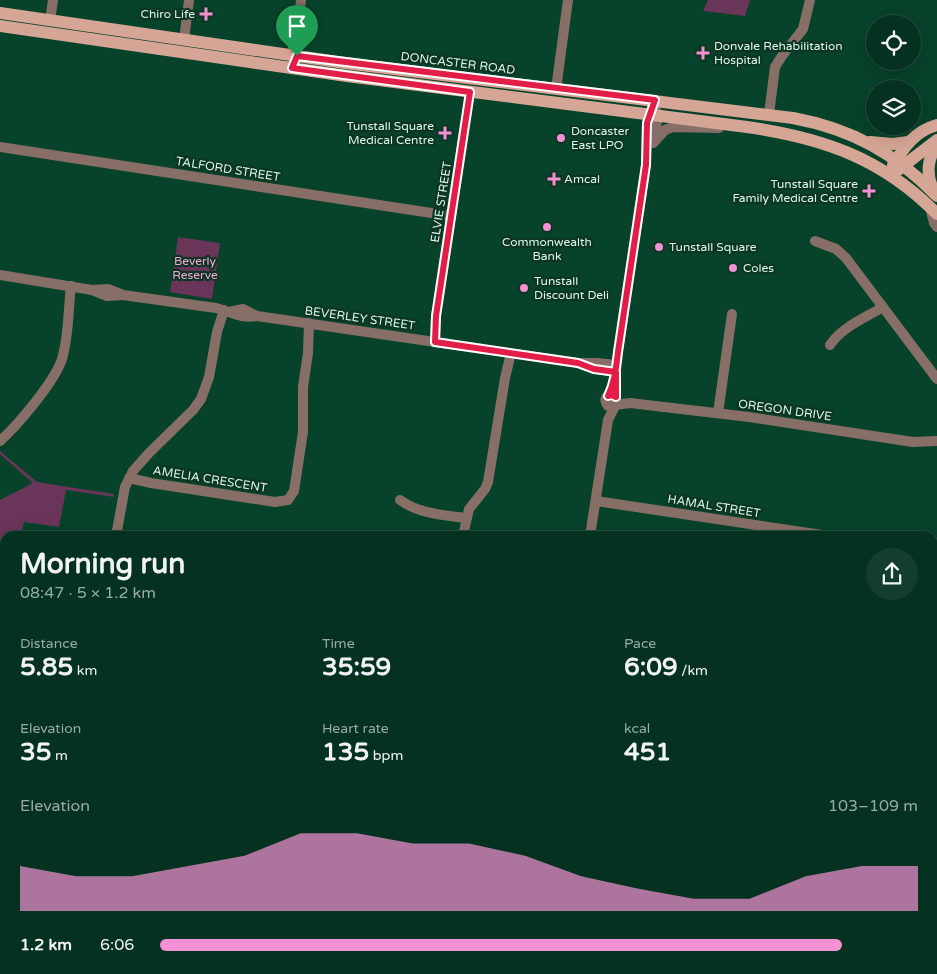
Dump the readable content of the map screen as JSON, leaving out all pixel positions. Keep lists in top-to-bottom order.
{
  "streets": {
    "main road": ["DONCASTER ROAD"],
    "street": [
      "TALFORD STREET",
      "ELVIE STREET",
      "BEVERLEY STREET",
      "OREGON DRIVE",
      "AMELIA CRESCENT",
      "HAMAL STREET"
    ]
  },
  "crossings": [
    ["TALFORD STREET", "ELVIE STREET"],
    ["ELVIE STREET", "BEVERLEY STREET"],
    ["BEVERLEY STREET", "AMELIA CRESCENT"]
  ],
  "parks": ["Beverly Reserve"],
  "places": {
    "health": [
      "Chiro Life",
      "Donvale Rehabilitation Hospital",
      "Tunstall Square Medical Centre",
      "Amcal",
      "Tunstall Square Family Medical Centre"
    ],
    "other": [
      "Doncaster East LPO",
      "Commonwealth Bank",
      "Tunstall Square",
      "Coles",
      "Tunstall Discount Deli"
    ]
  },
  "page": {
    "heading": ["Morning run", "08:47 · 5 × 1.2 km"],
    "stats": [
      ["Distance", "5.85 km"],
      ["Time", "35:59"],
      ["Pace", "6:09 /km"],
      ["Elevation", "35 m"],
      ["Heart rate", "135 bpm"],
      ["kcal", "451"]
    ],
    "chart": ["Elevation", "103–109 m"],
    "list": [
      {
        "name": "1.2 km",
        "note": "6:06"
      }
    ]
  }
}
